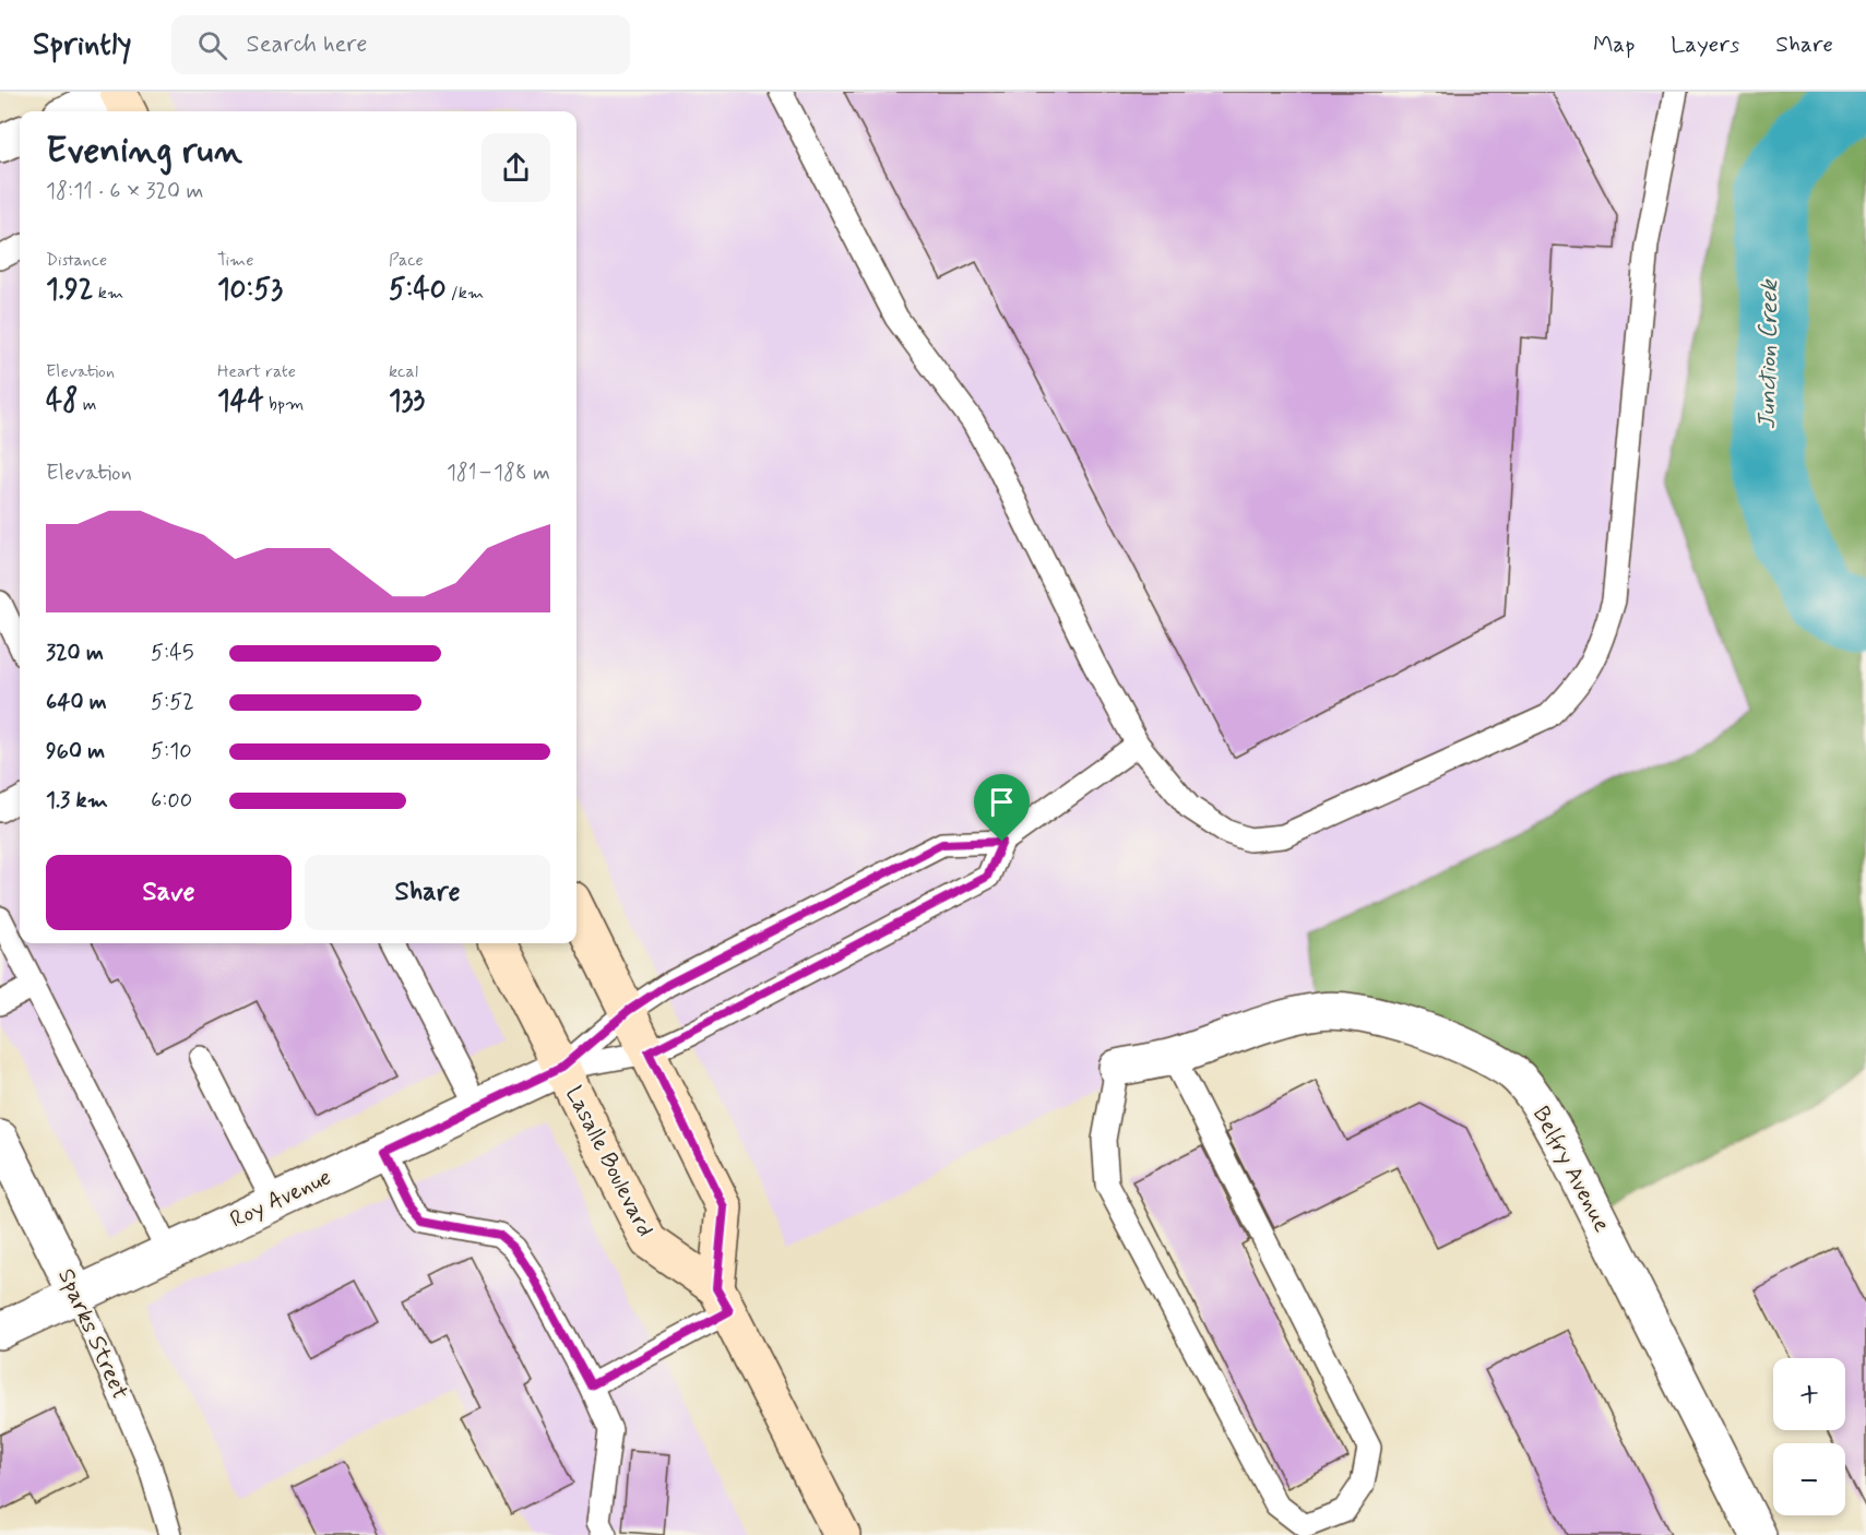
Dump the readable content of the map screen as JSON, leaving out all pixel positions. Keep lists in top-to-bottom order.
{
  "streets": {
    "main road": ["Lasalle Boulevard"],
    "street": ["Belfry Avenue", "Roy Avenue", "Sparks Street"]
  },
  "crossings": [
    ["Lasalle Boulevard", "Roy Avenue"],
    ["Roy Avenue", "Sparks Street"]
  ],
  "water": ["Junction Creek"],
  "page": {
    "header": "Sprintly",
    "search": "Search here",
    "nav": ["Map", "Layers", "Share"],
    "heading": ["Evening run", "18:11 · 6 × 320 m"],
    "stats": [
      ["Distance", "1.92 km"],
      ["Time", "10:53"],
      ["Pace", "5:40 /km"],
      ["Elevation", "48 m"],
      ["Heart rate", "144 bpm"],
      ["kcal", "133"]
    ],
    "chart": ["Elevation", "181–188 m"],
    "list": [
      {
        "name": "320 m",
        "note": "5:45"
      },
      {
        "name": "640 m",
        "note": "5:52"
      },
      {
        "name": "960 m",
        "note": "5:10"
      },
      {
        "name": "1.3 km",
        "note": "6:00"
      }
    ],
    "buttons": ["Save", "Share"],
    "map_buttons": ["+", "−"]
  }
}
